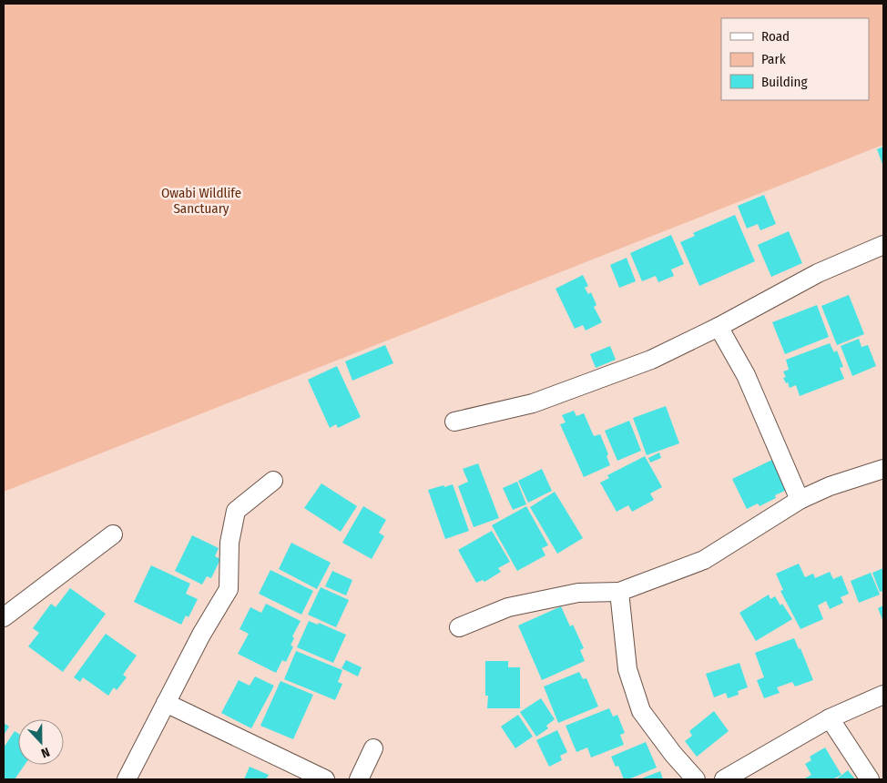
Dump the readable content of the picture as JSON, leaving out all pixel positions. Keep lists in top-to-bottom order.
{
  "parks": ["Owabi Wildlife Sanctuary"],
  "legend": ["Road", "Park", "Building"],
  "north": "bottom"
}
